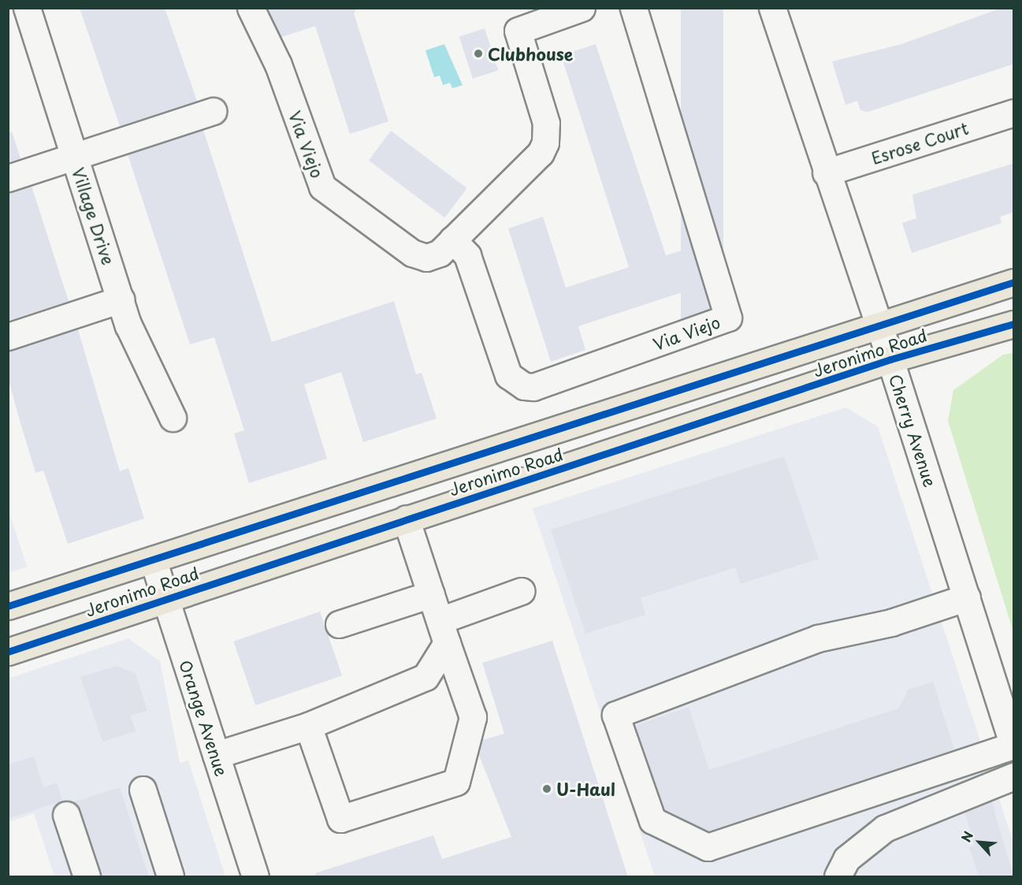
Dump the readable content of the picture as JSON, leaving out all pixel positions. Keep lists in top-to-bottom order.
{
  "streets": {
    "main road": ["Jeronimo Road"],
    "street": [
      "Esrose Court",
      "Via Viejo",
      "Village Drive",
      "Cherry Avenue",
      "Orange Avenue"
    ]
  },
  "crossings": [
    ["Esrose Court", "Cherry Avenue"],
    ["Jeronimo Road", "Cherry Avenue"],
    ["Jeronimo Road", "Orange Avenue"]
  ],
  "places": ["Clubhouse", "U-Haul"],
  "north": "top left"
}
